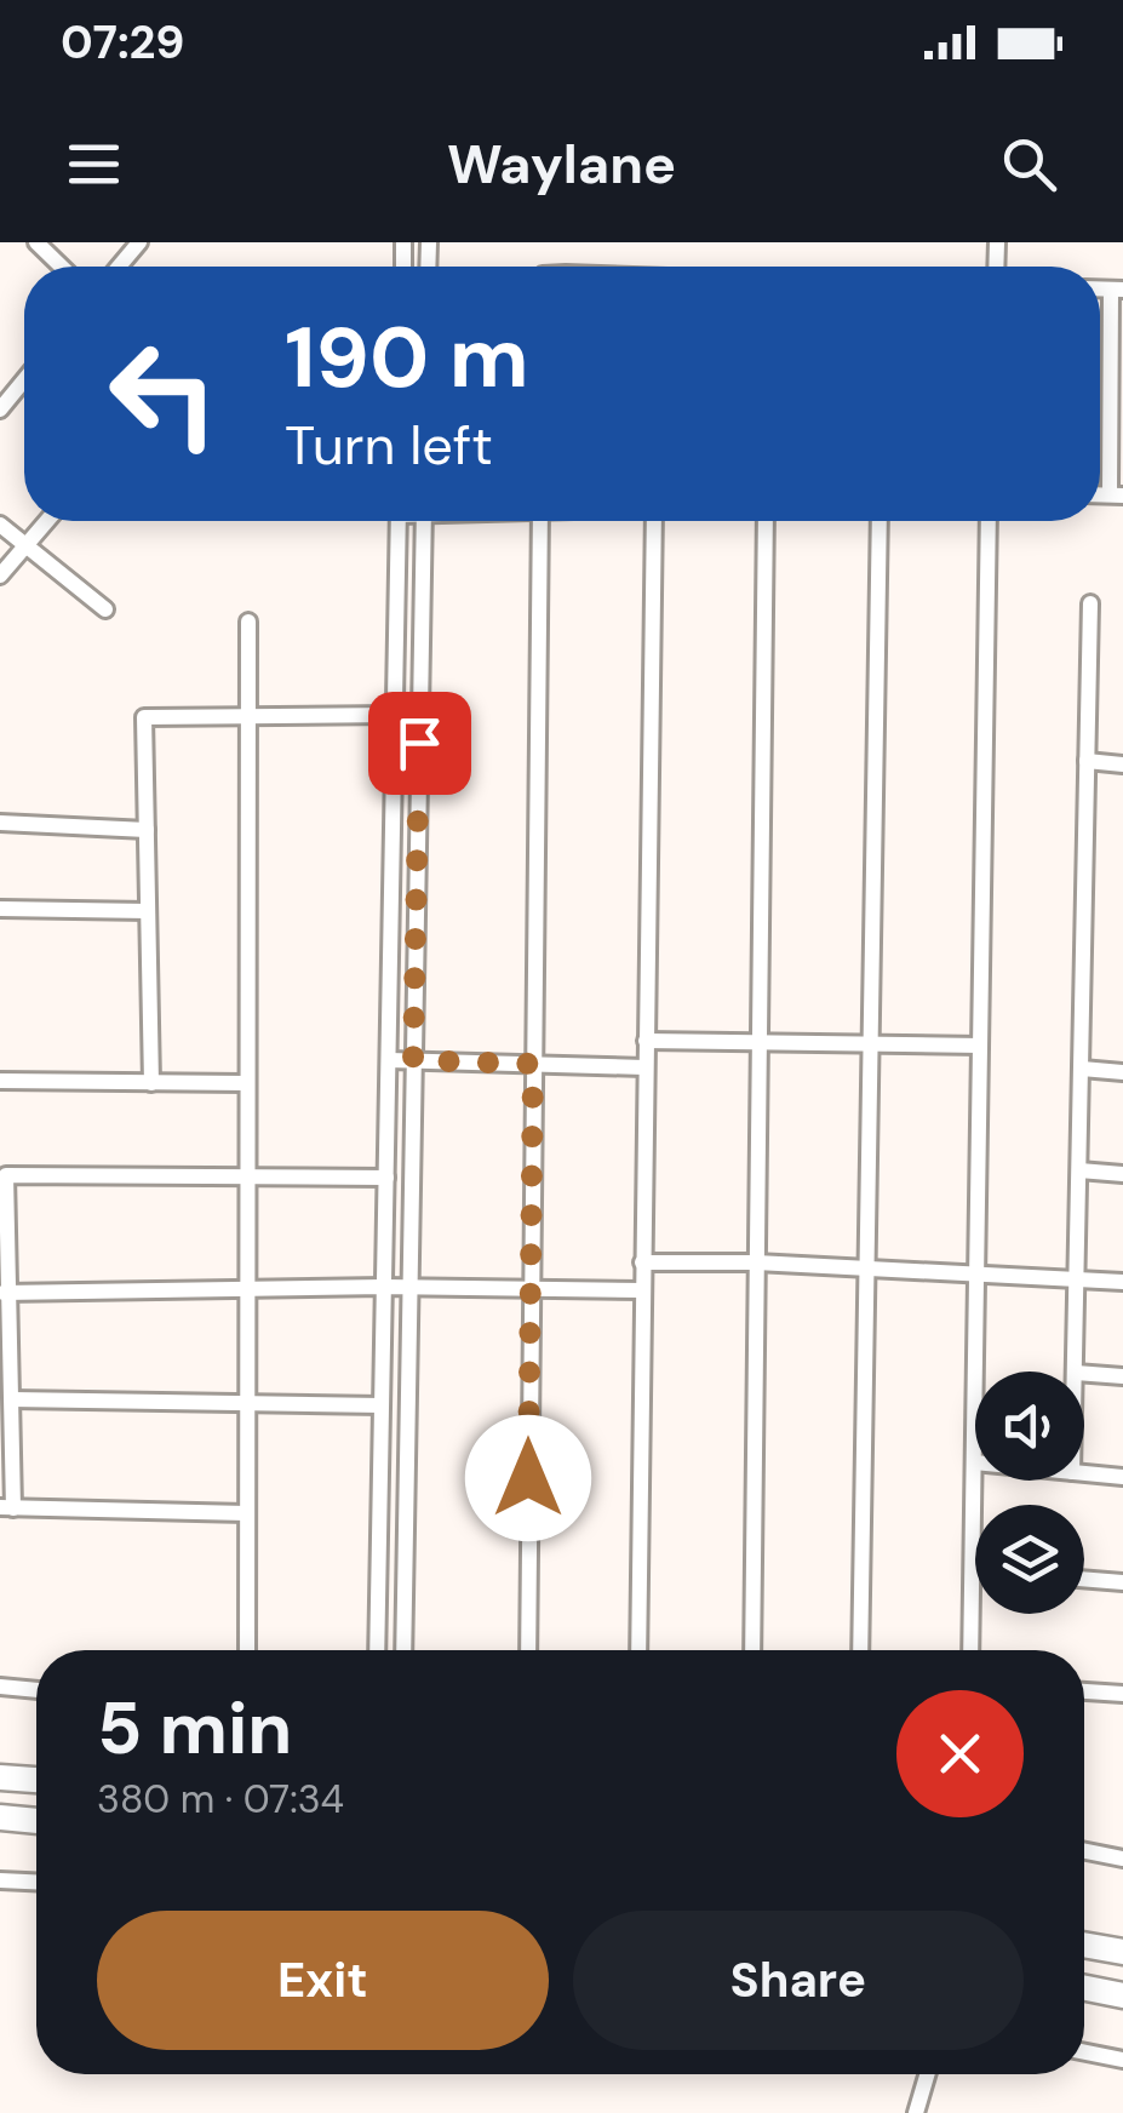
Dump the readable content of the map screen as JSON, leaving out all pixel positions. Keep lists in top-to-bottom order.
{
  "page": {
    "status": "07:29",
    "header": "Waylane",
    "turn": ["190 m", "Turn left"],
    "heading": ["5 min", "380 m · 07:34"],
    "buttons": ["Exit", "Share"]
  }
}
